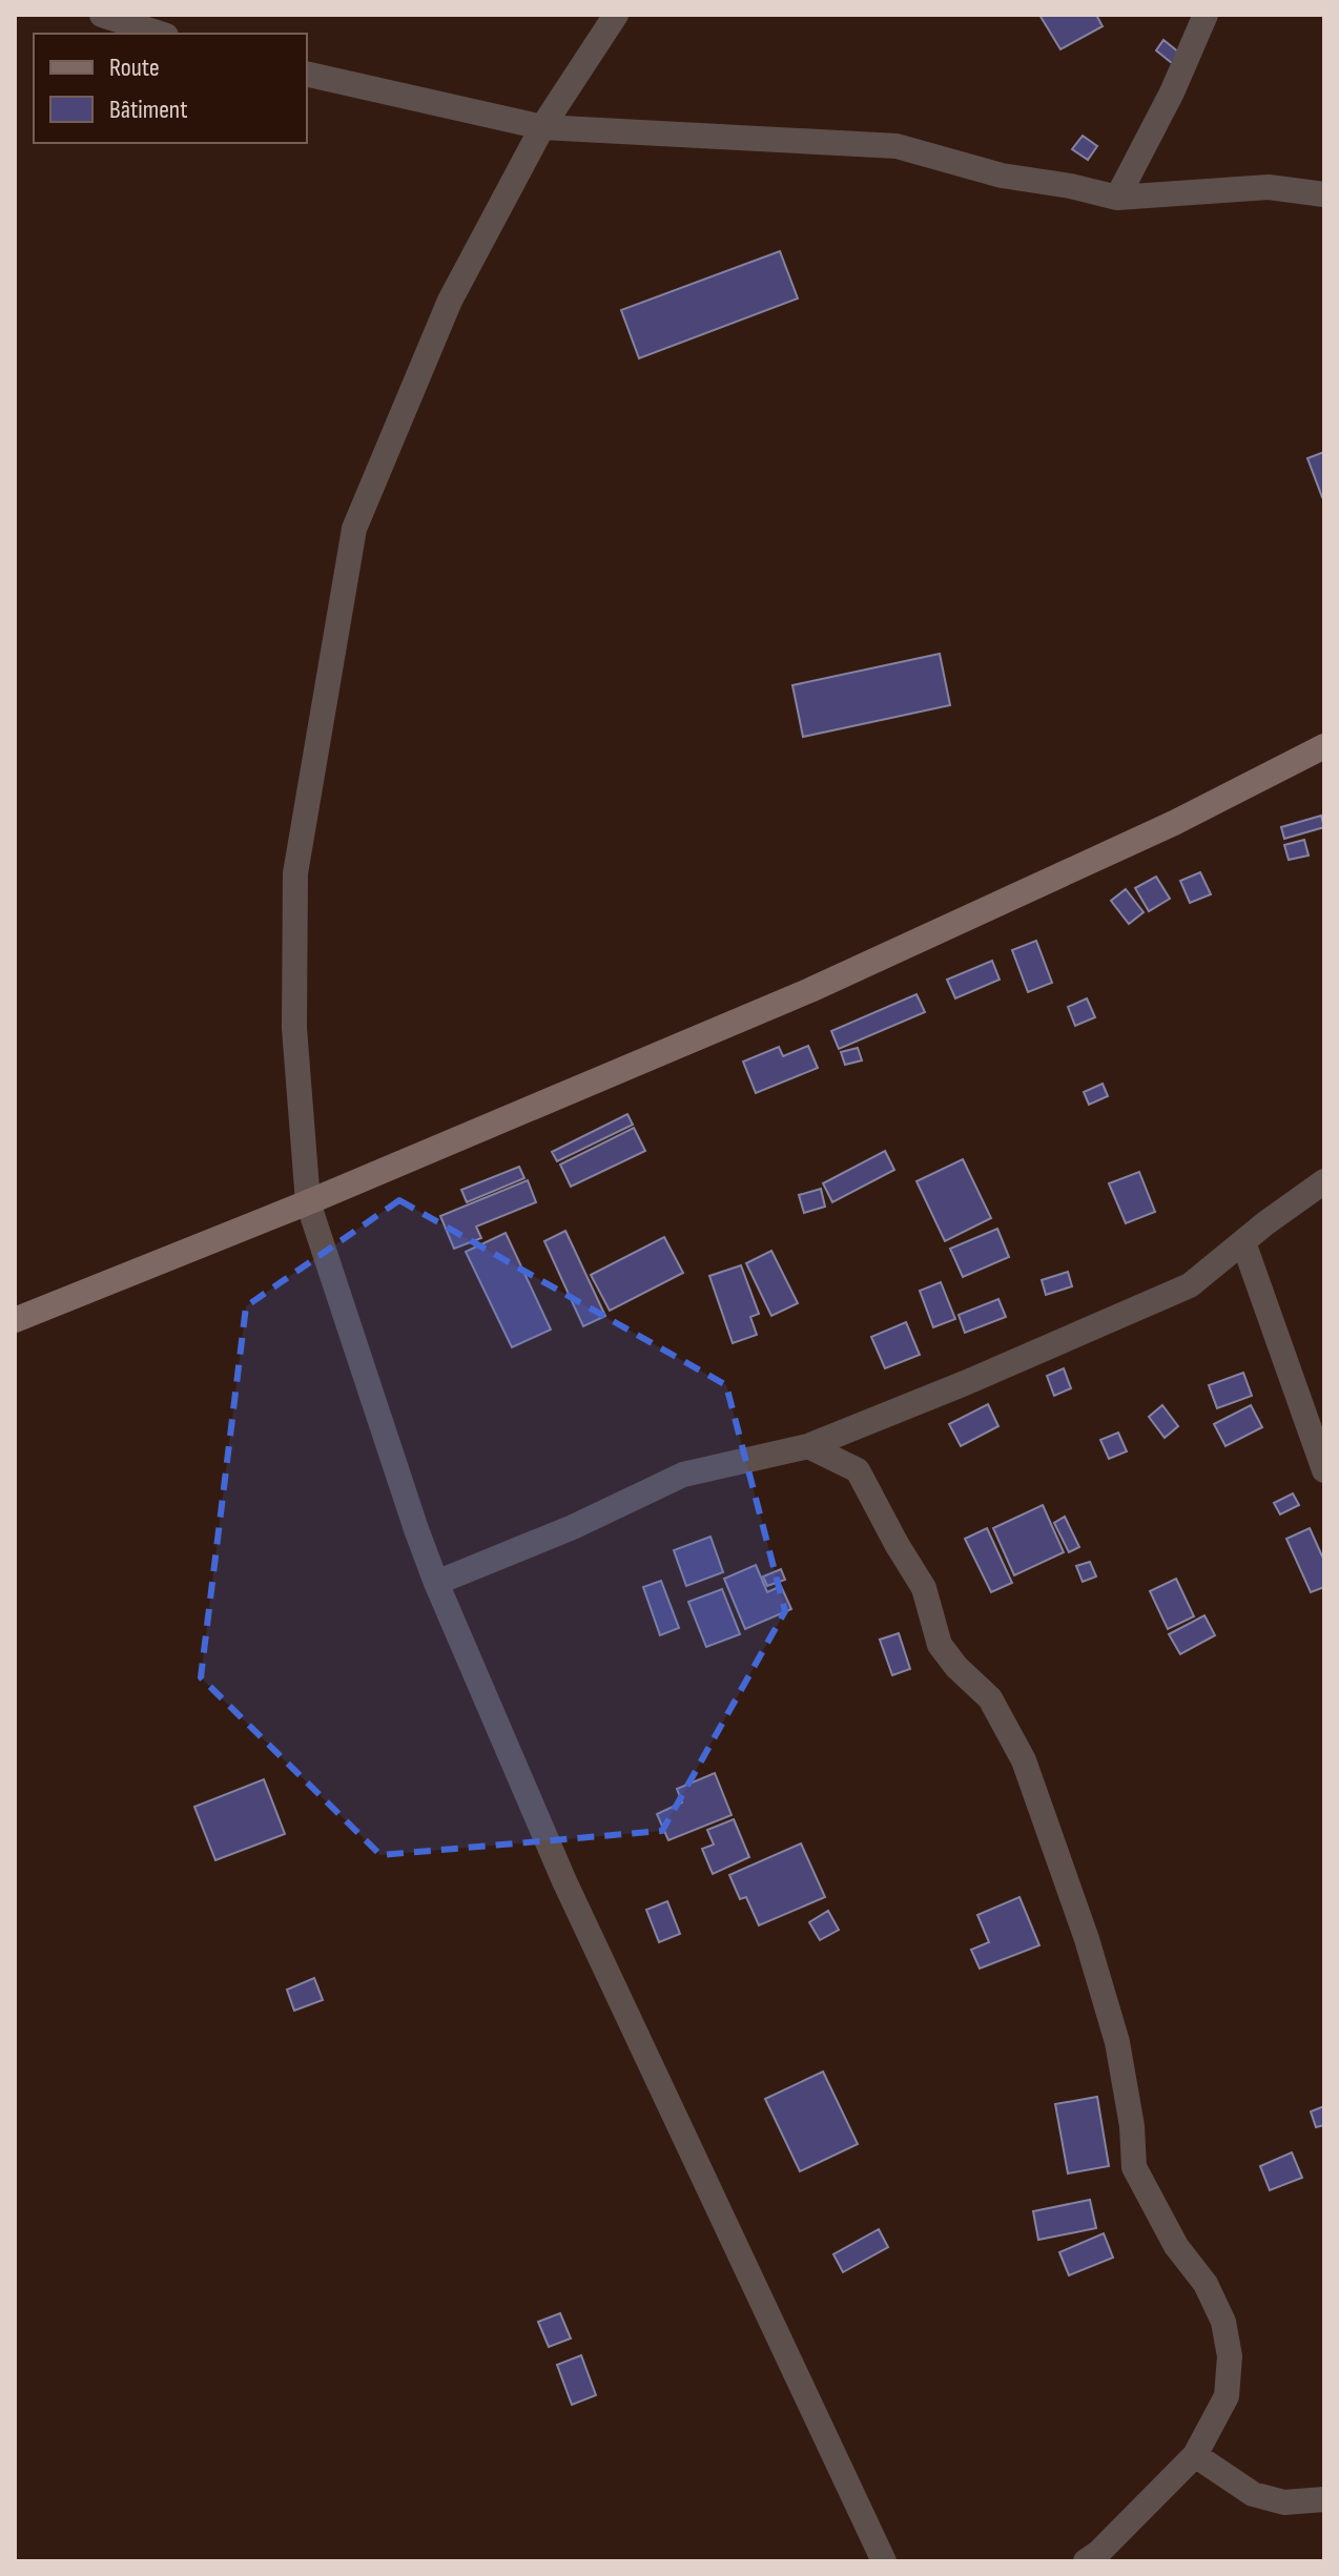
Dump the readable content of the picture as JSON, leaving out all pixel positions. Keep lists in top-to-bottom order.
{
  "legend": ["Route", "Bâtiment"]
}
